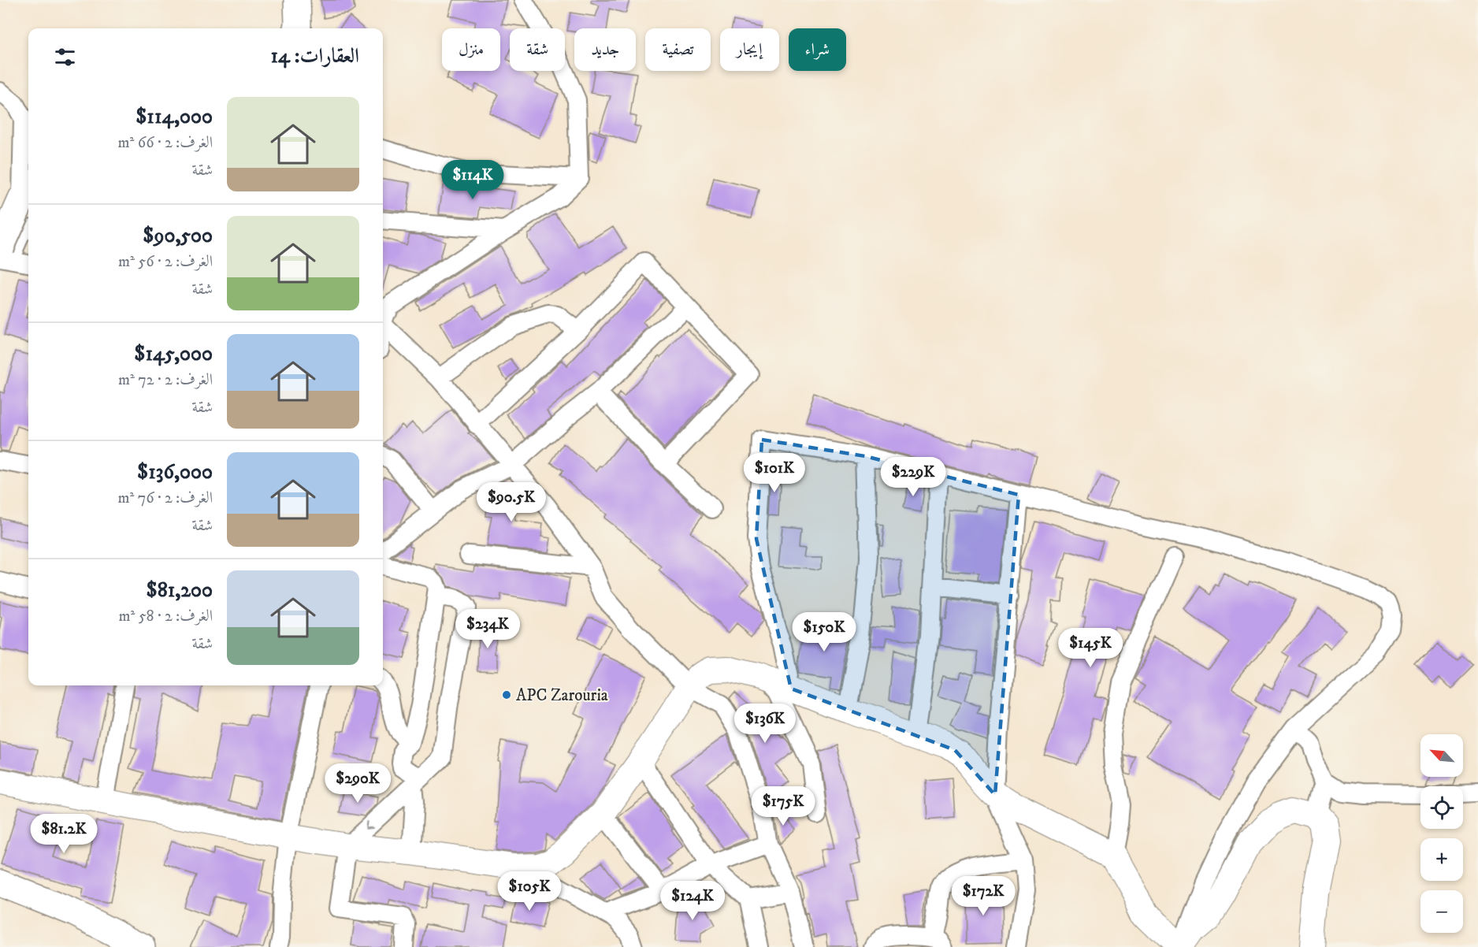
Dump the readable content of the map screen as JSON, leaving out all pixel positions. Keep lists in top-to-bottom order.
{
  "places": ["APC Zarouria"],
  "north": "top left",
  "page": {
    "chip": [
      "شراء",
      "إيجار",
      "تصفية",
      "جديد",
      "شقة",
      "منزل"
    ],
    "heading": "العقارات: 14",
    "list": [
      {
        "name": "$114,000",
        "note": "الغرف: 2 · 66 m² · شقة"
      },
      {
        "name": "$90,500",
        "note": "الغرف: 2 · 56 m² · شقة"
      },
      {
        "name": "$145,000",
        "note": "الغرف: 2 · 72 m² · شقة"
      },
      {
        "name": "$136,000",
        "note": "الغرف: 2 · 76 m² · شقة"
      },
      {
        "name": "$81,200",
        "note": "الغرف: 2 · 58 m² · شقة"
      }
    ],
    "price": [
      "$114K",
      "$101K",
      "$229K",
      "$90.5K",
      "$234K",
      "$150K",
      "$145K",
      "$136K",
      "$290K",
      "$175K",
      "$81.2K",
      "$105K",
      "$172K",
      "$124K"
    ],
    "map_buttons": ["+", "−"]
  }
}
